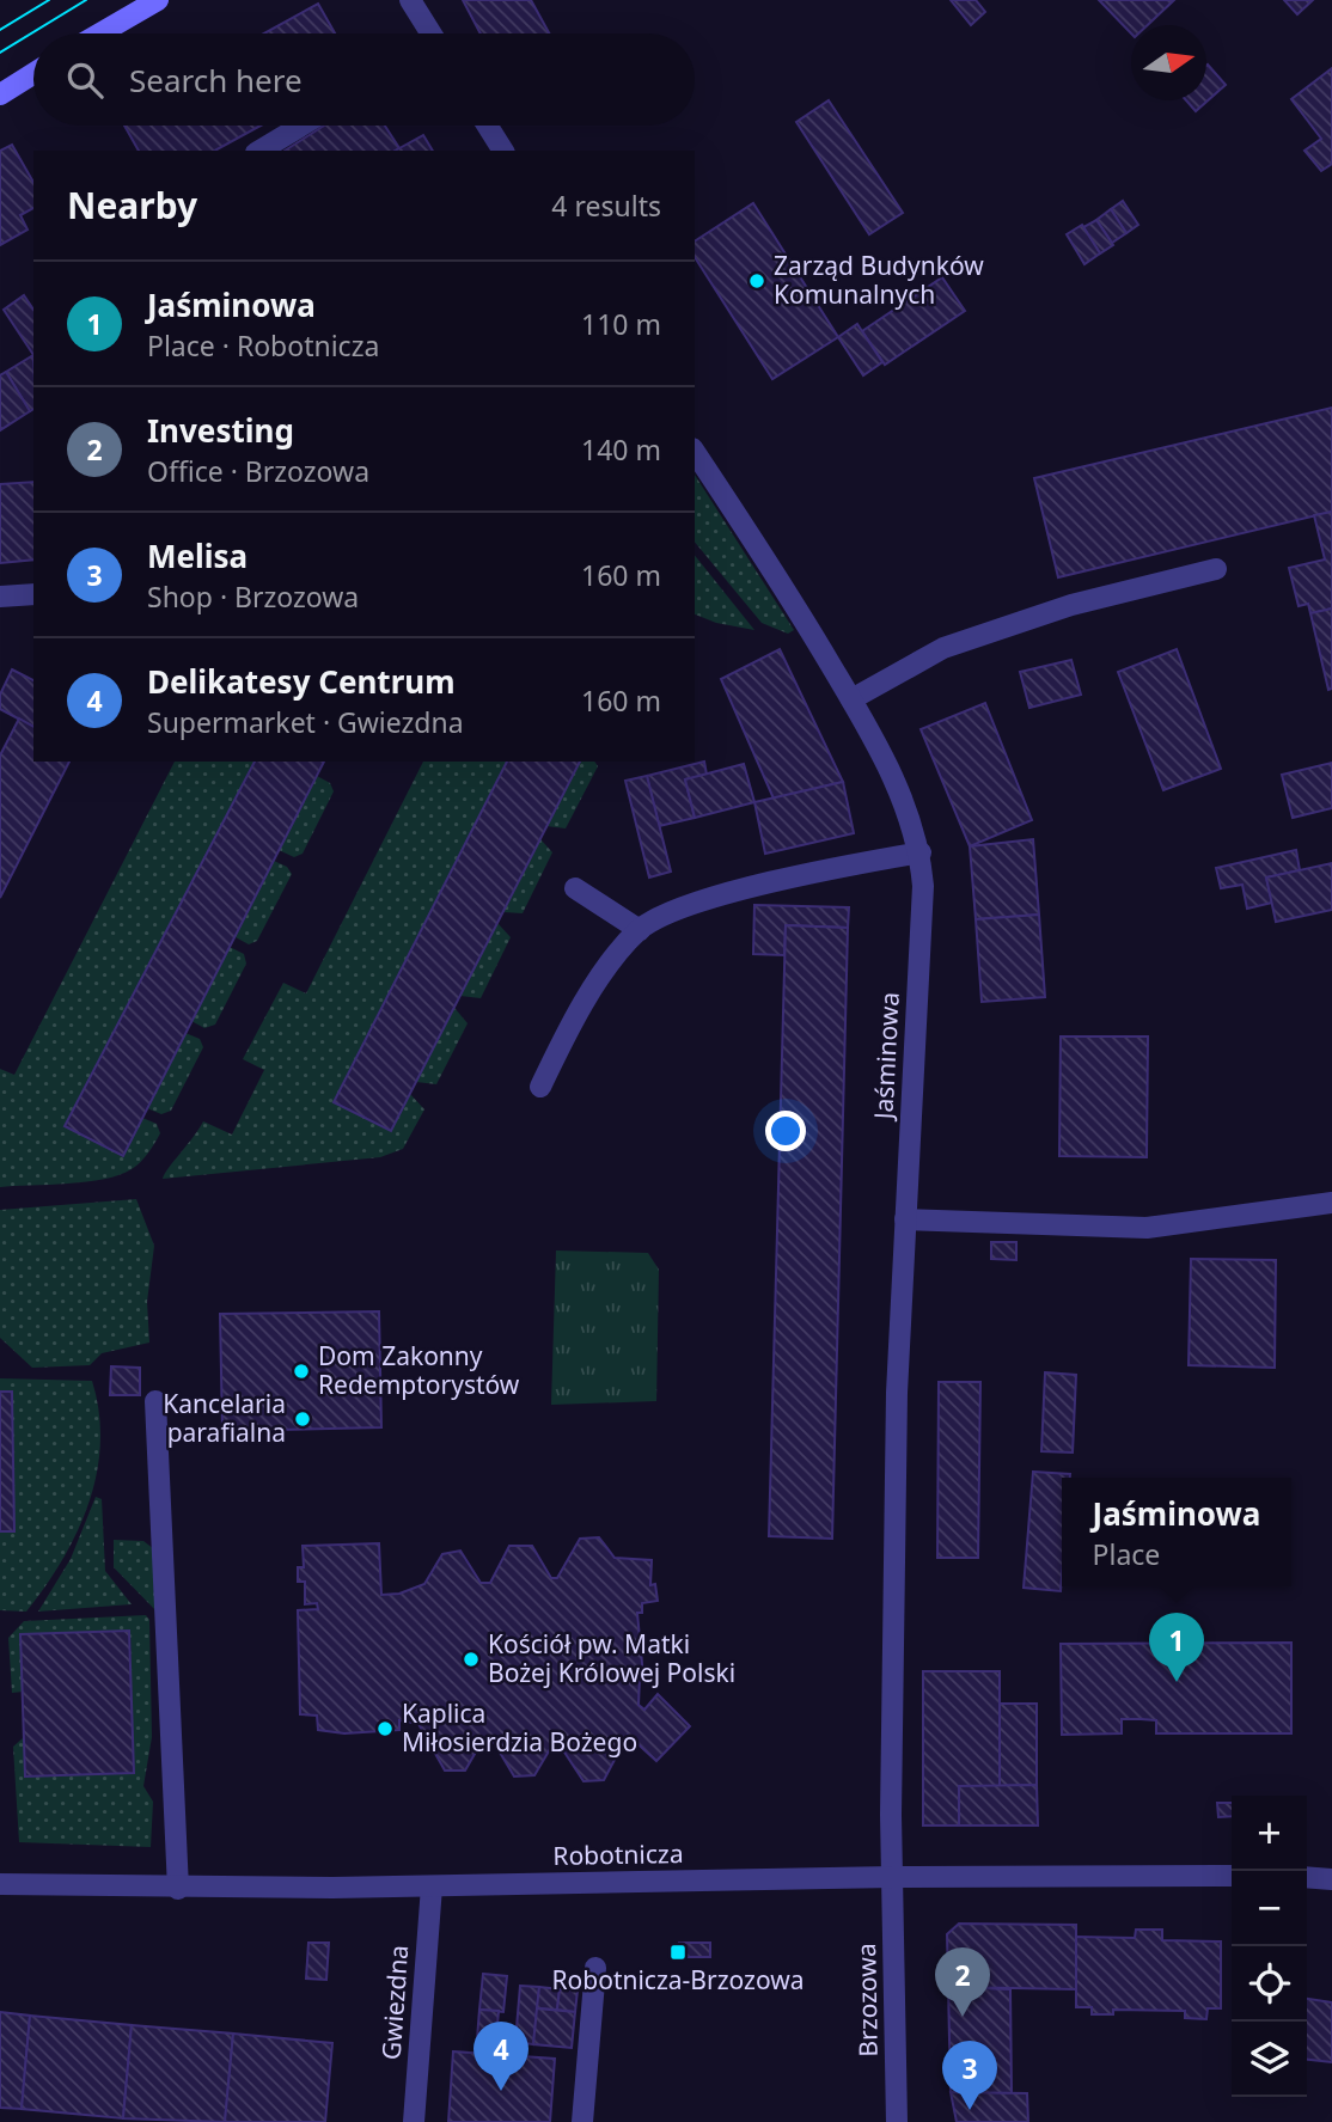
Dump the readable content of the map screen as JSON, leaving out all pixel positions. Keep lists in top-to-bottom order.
{
  "streets": {
    "street": [
      "Jaśminowa",
      "Robotnicza",
      "Brzozowa",
      "Gwiezdna"
    ]
  },
  "crossings": [
    ["Jaśminowa", "Robotnicza"],
    ["Jaśminowa", "Brzozowa"],
    ["Robotnicza", "Brzozowa"],
    ["Robotnicza", "Gwiezdna"]
  ],
  "places": {
    "other": [
      "Zarząd Budynków Komunalnych",
      "Dom Zakonny Redemptorystów",
      "Kancelaria parafialna",
      "Kościół pw. Matki Bożej Królowej Polski",
      "Kaplica Miłosierdzia Bożego"
    ],
    "transit": ["Robotnicza-Brzozowa"]
  },
  "north": "right",
  "page": {
    "search": "Search here",
    "heading": ["Nearby", "4 results"],
    "list": [
      {
        "mark": "1",
        "name": "Jaśminowa",
        "note": "Place · Robotnicza",
        "value": "110 m"
      },
      {
        "mark": "2",
        "name": "Investing",
        "note": "Office · Brzozowa",
        "value": "140 m"
      },
      {
        "mark": "3",
        "name": "Melisa",
        "note": "Shop · Brzozowa",
        "value": "160 m"
      },
      {
        "mark": "4",
        "name": "Delikatesy Centrum",
        "note": "Supermarket · Gwiezdna",
        "value": "160 m"
      }
    ],
    "popup": ["Jaśminowa", "Place"],
    "pins": [
      "1",
      "2",
      "4",
      "3"
    ],
    "map_buttons": ["+", "−"]
  }
}
